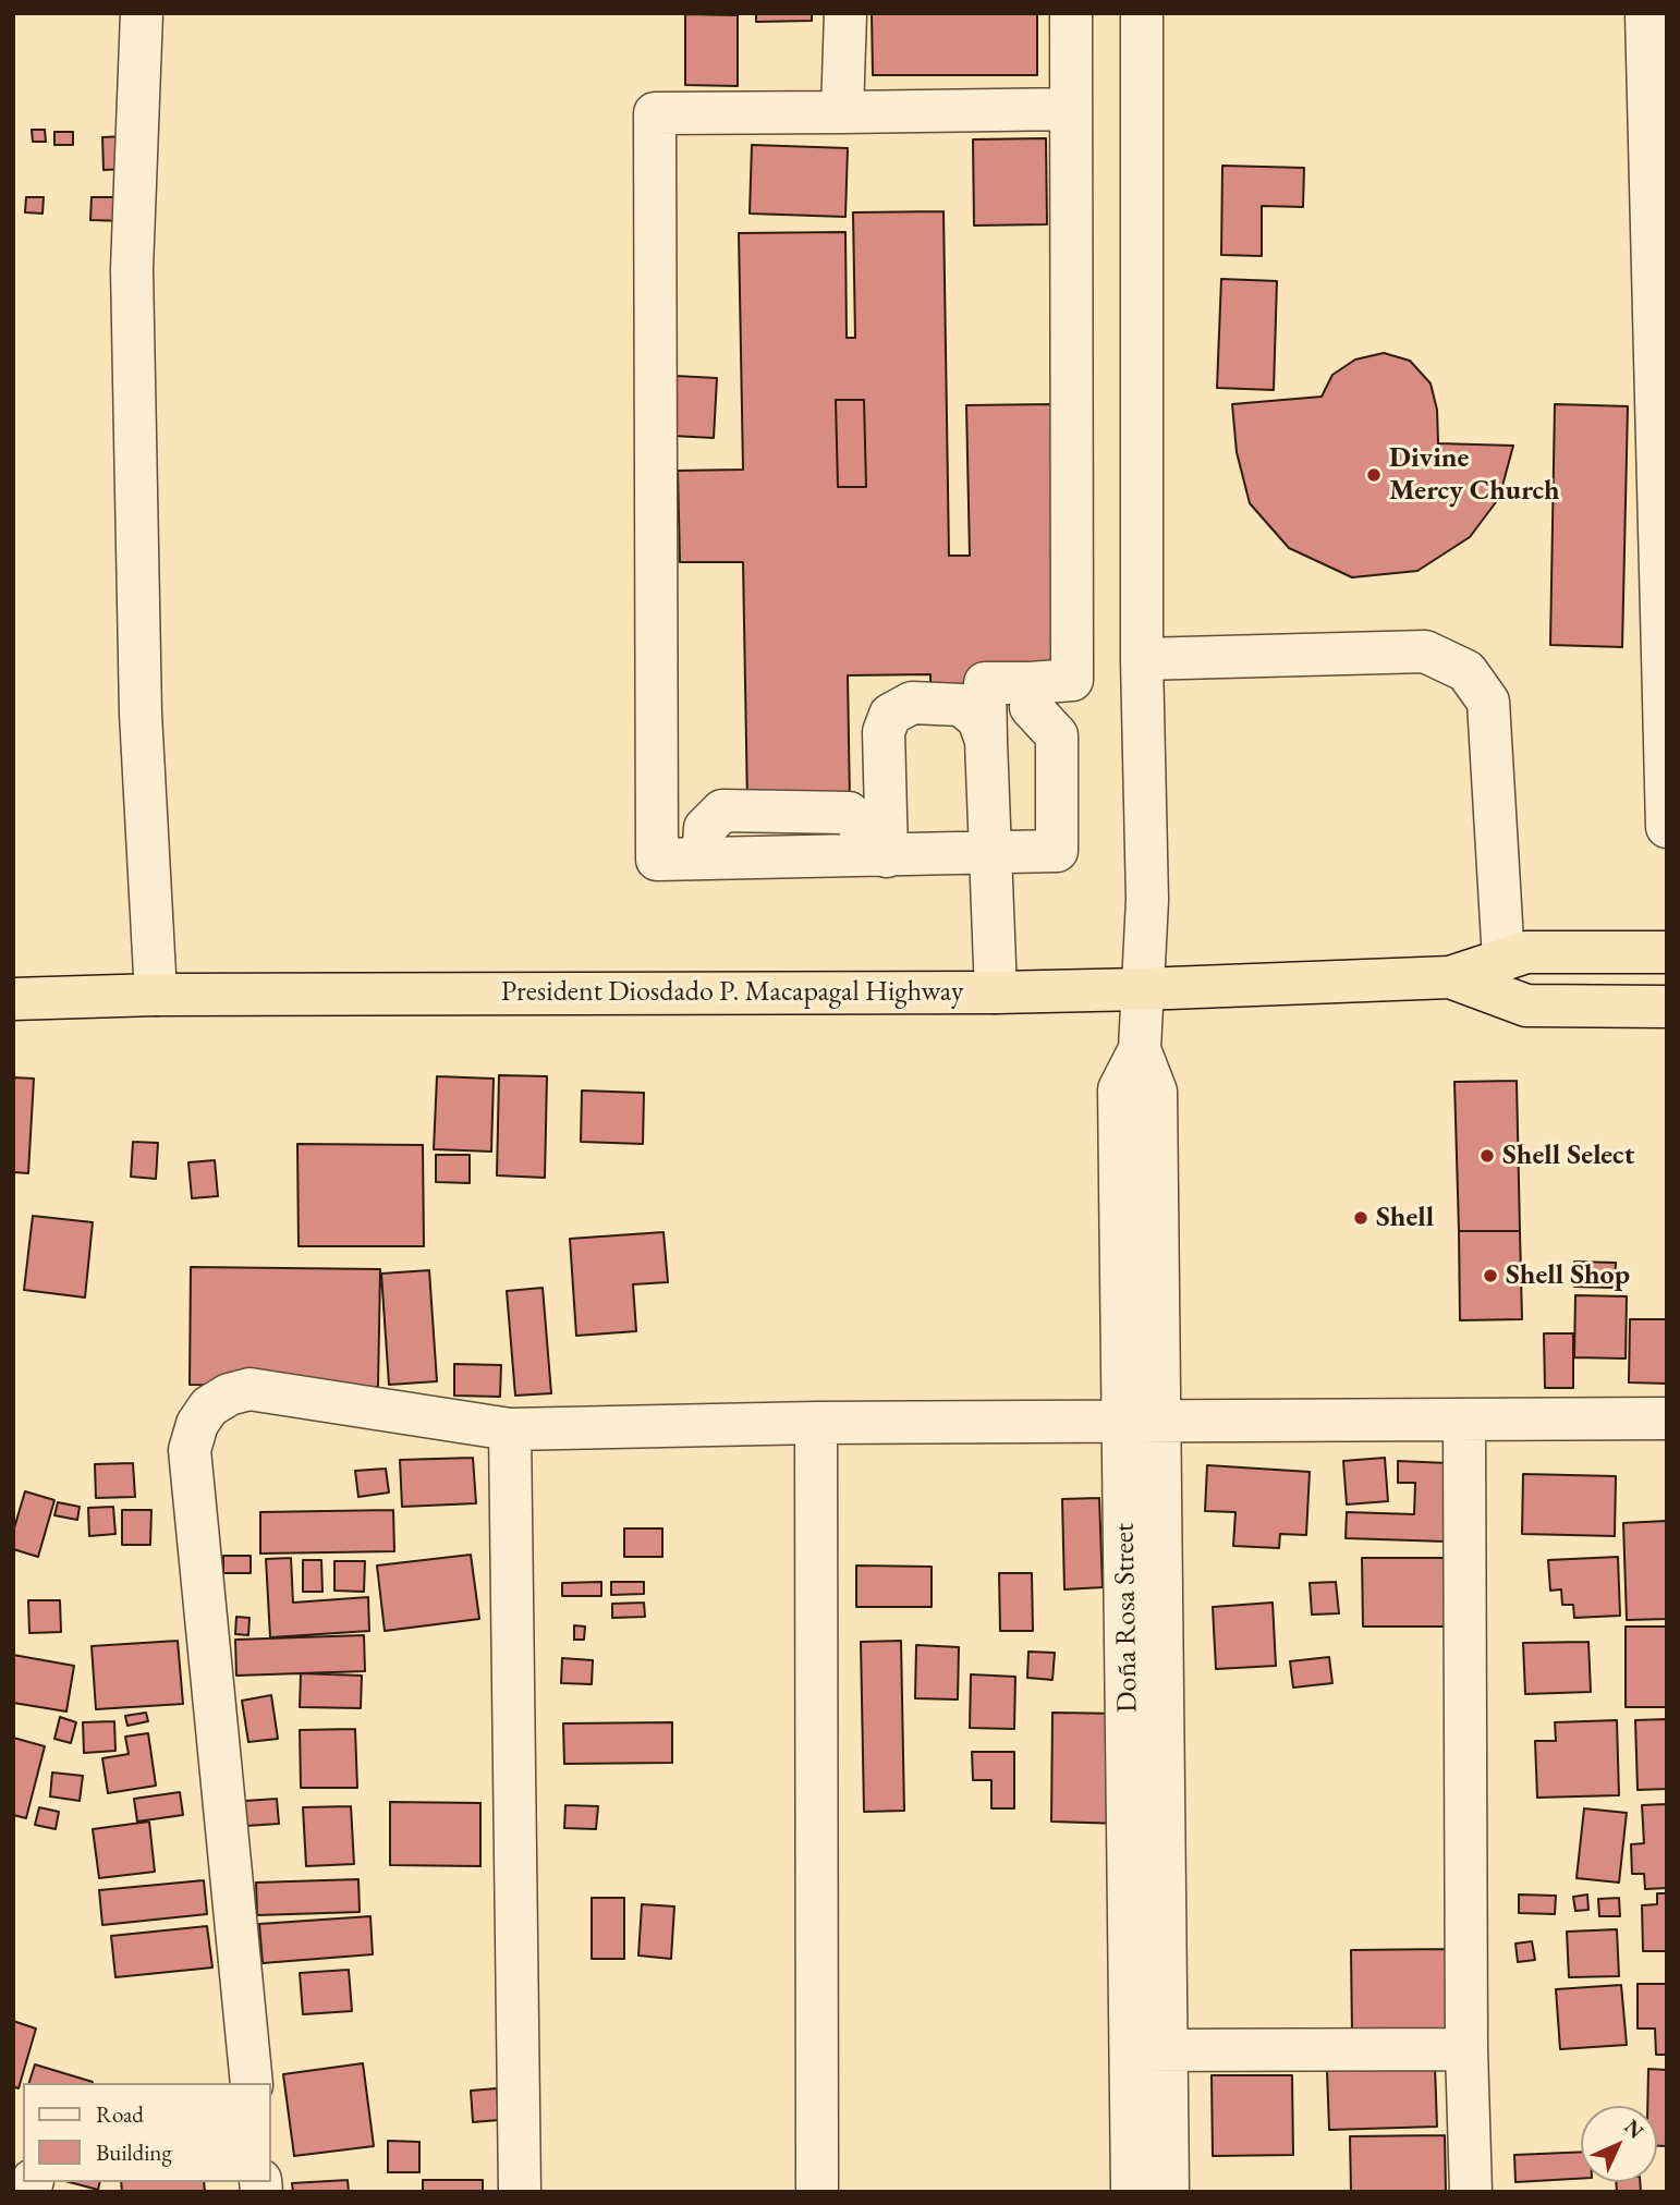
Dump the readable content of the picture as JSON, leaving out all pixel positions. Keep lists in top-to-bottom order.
{
  "streets": {
    "highway": ["President Diosdado P. Macapagal Highway"],
    "street": ["Doña Rosa Street"]
  },
  "crossings": [
    ["President Diosdado P. Macapagal Highway", "Doña Rosa Street"]
  ],
  "places": [
    "Divine Mercy Church",
    "Shell Select",
    "Shell",
    "Shell Shop"
  ],
  "legend": ["Road", "Building"],
  "north": "top right"
}
